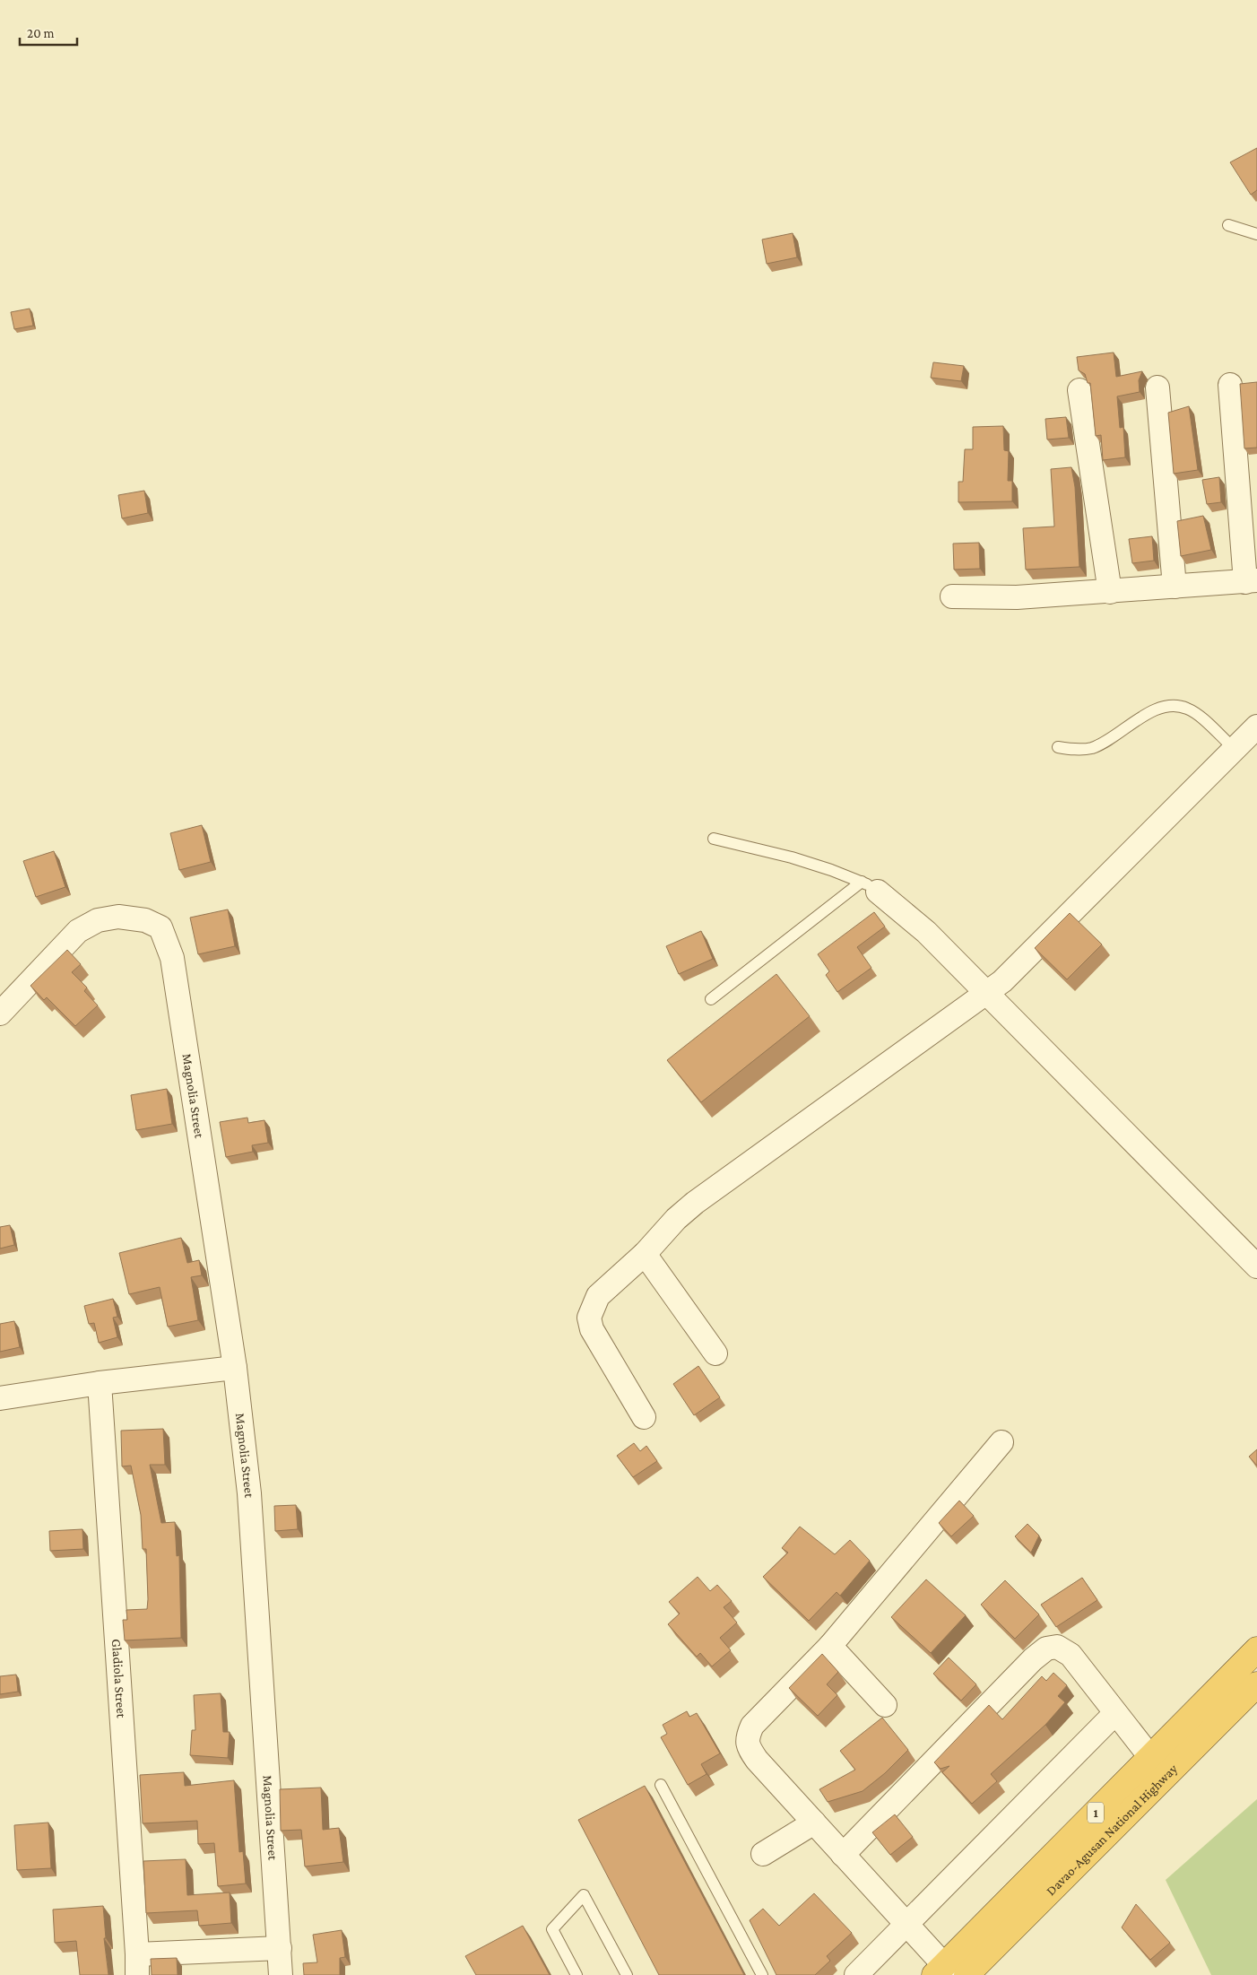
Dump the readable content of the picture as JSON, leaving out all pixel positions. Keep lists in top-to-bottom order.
{
  "streets": {
    "highway": ["1", "Davao-Agusan National Highway"],
    "street": ["Magnolia Street", "Gladiola Street"]
  },
  "scale_bar": "20 m"
}
